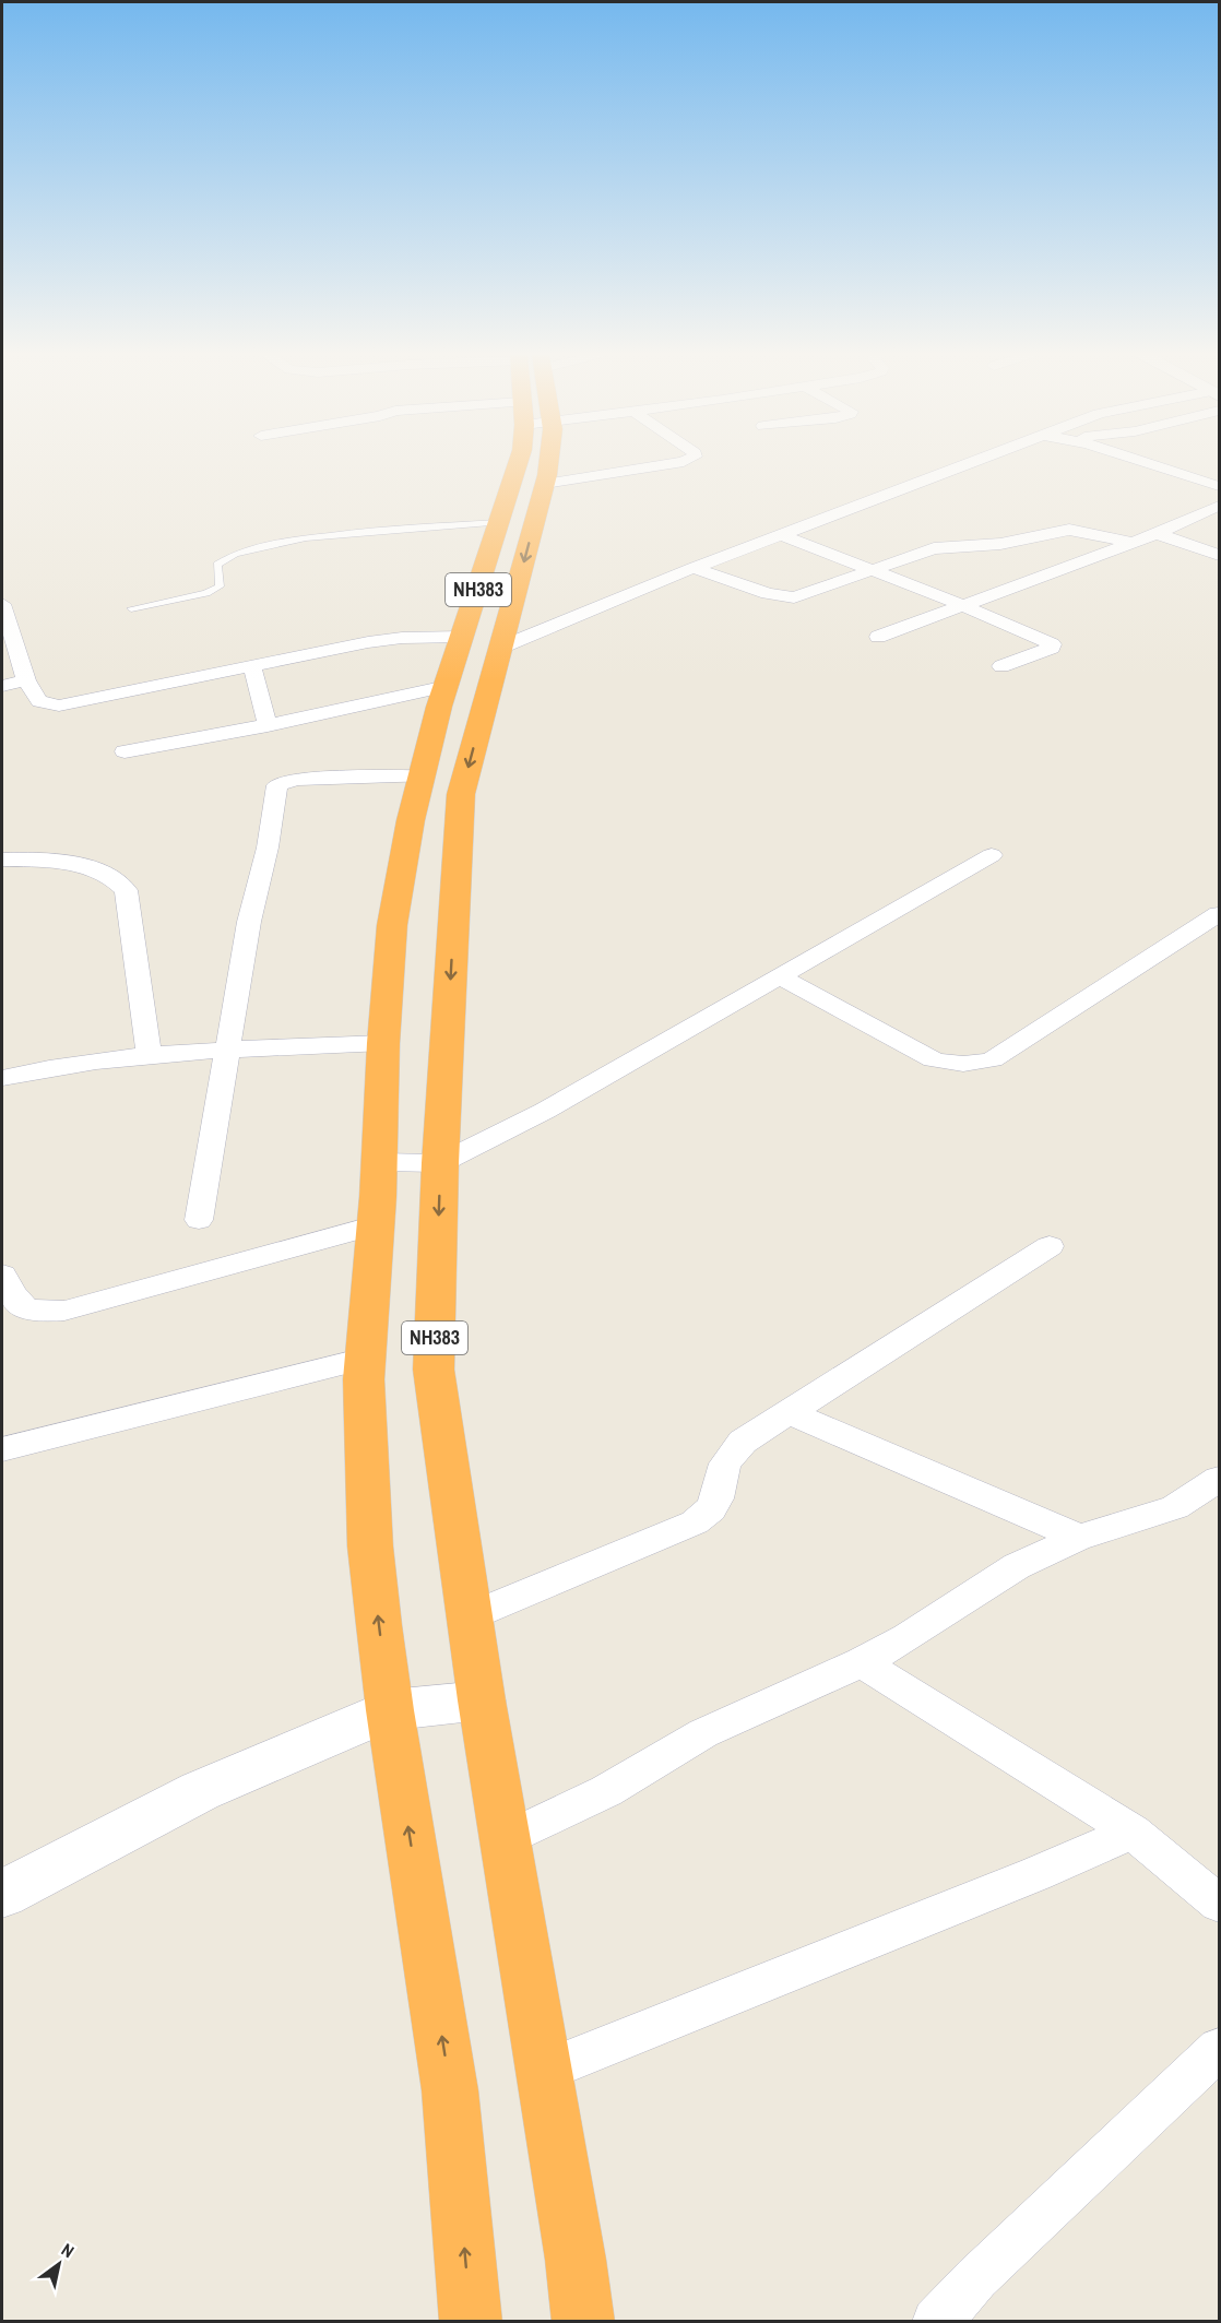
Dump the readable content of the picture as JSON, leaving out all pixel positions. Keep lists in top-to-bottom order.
{
  "streets": {
    "highway": ["NH383"]
  },
  "north": "top right"
}
